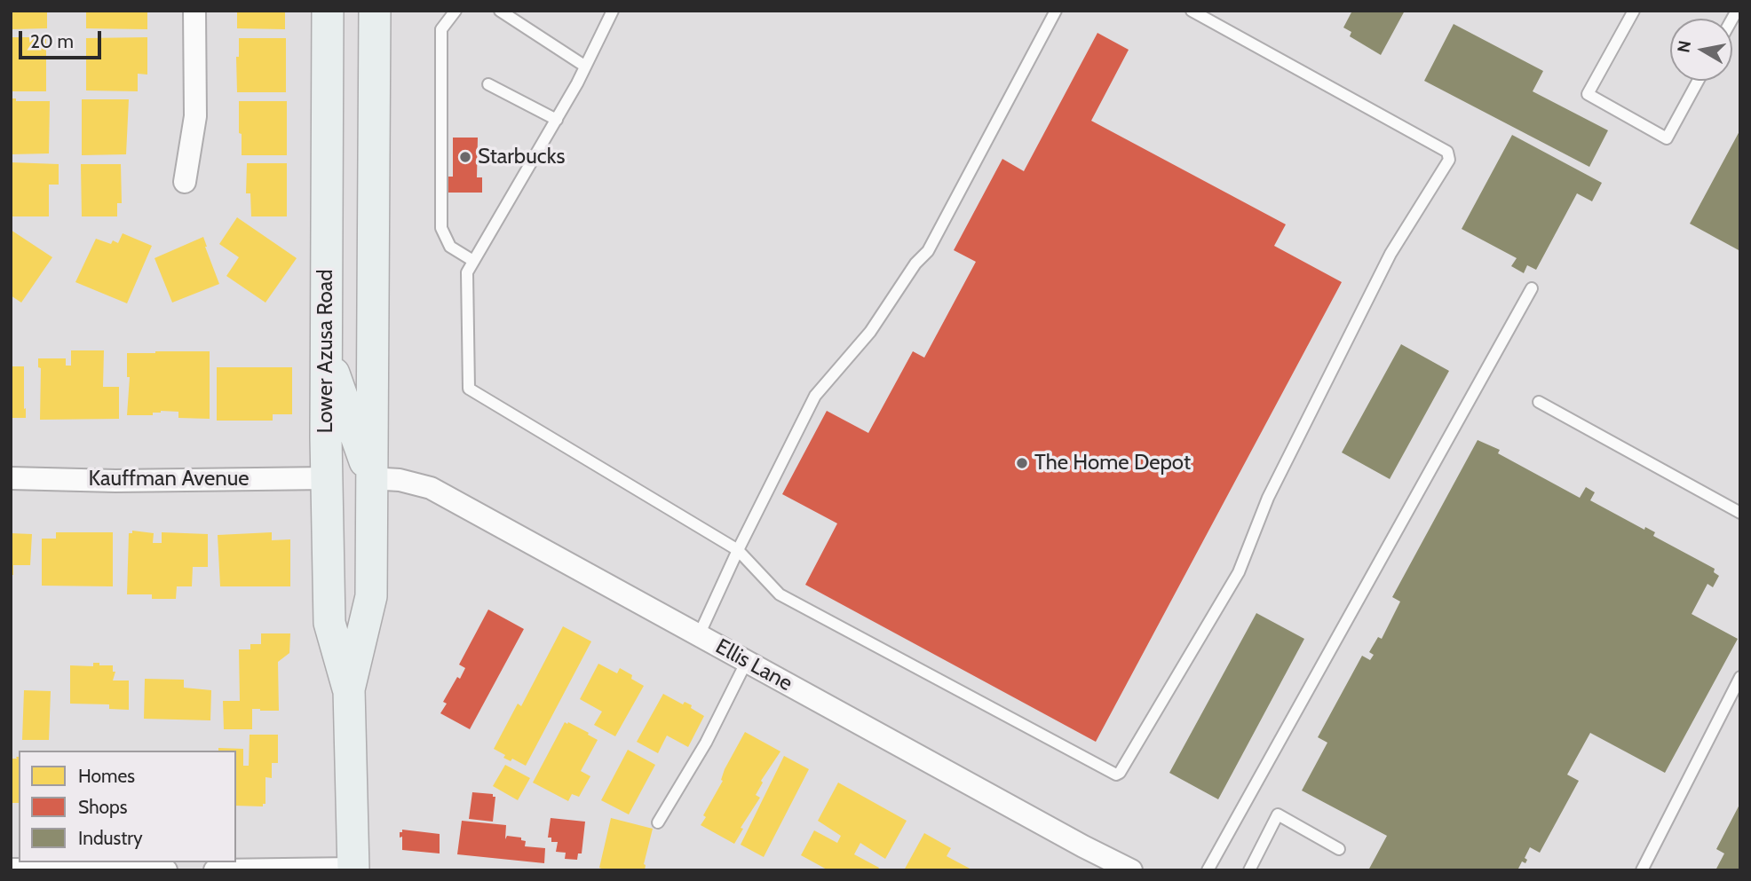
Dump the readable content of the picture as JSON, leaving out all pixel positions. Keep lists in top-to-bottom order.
{
  "streets": {
    "main road": ["Lower Azusa Road"],
    "street": ["Kauffman Avenue", "Ellis Lane"]
  },
  "crossings": [
    ["Lower Azusa Road", "Kauffman Avenue"],
    ["Lower Azusa Road", "Ellis Lane"]
  ],
  "places": ["Starbucks", "The Home Depot"],
  "legend": ["Homes", "Shops", "Industry"],
  "scale_bar": "20 m",
  "north": "left"
}
